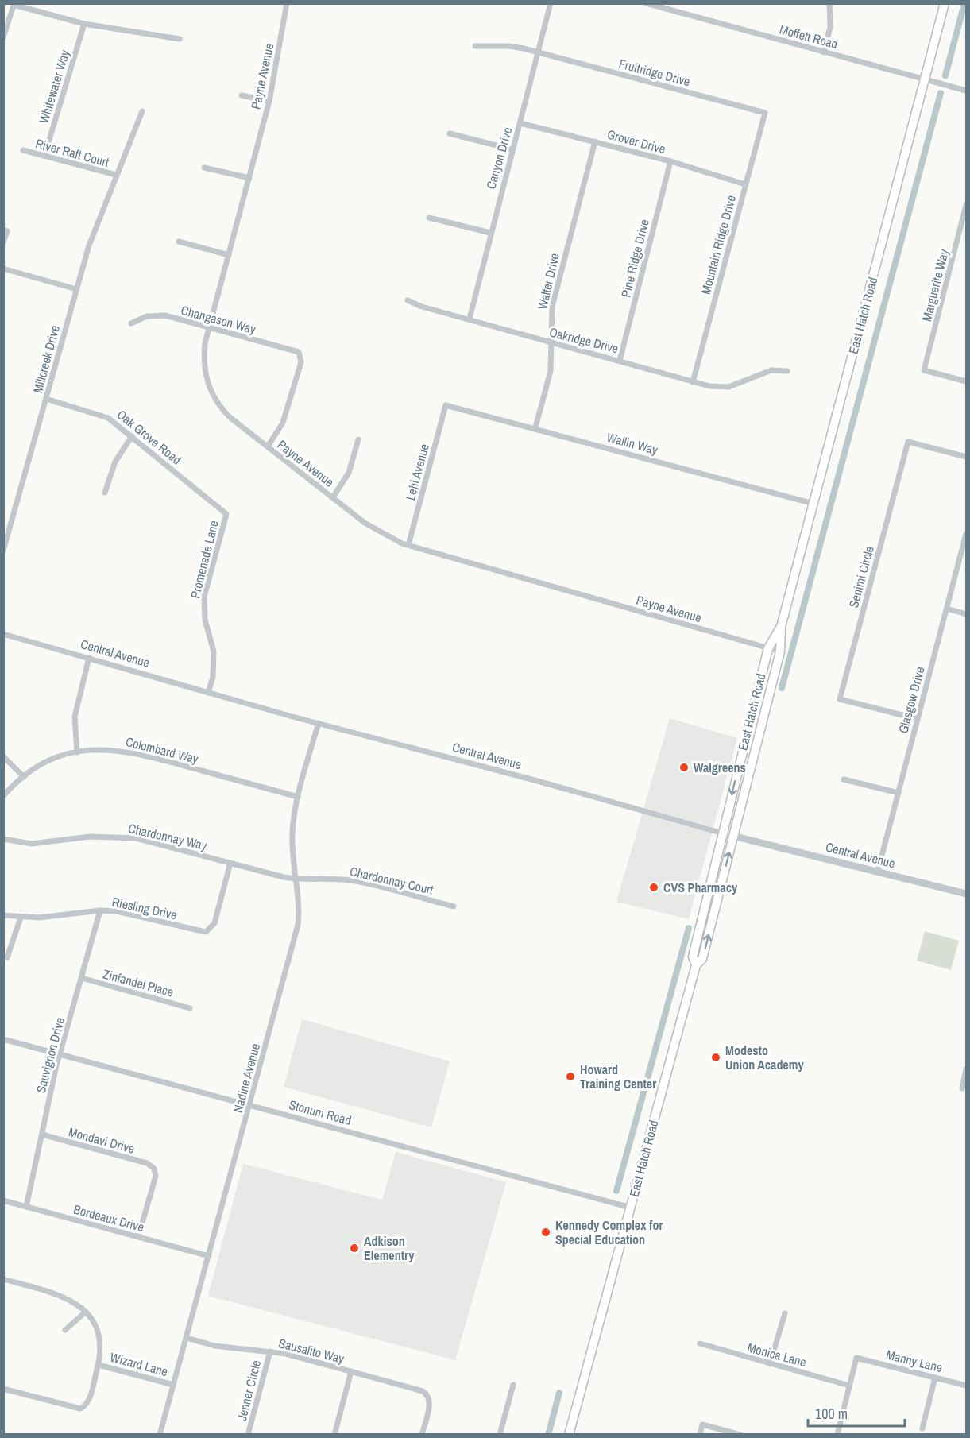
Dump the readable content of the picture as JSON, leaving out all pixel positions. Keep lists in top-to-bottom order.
{
  "streets": {
    "main road": ["East Hatch Road"],
    "street": [
      "Moffett Road",
      "Fruitridge Drive",
      "Payne Avenue",
      "Whitewater Way",
      "Grover Drive",
      "River Raft Court",
      "Canyon Drive",
      "Mountain Ridge Drive",
      "Pine Ridge Drive",
      "Walter Drive",
      "Marguerite Way",
      "Changason Way",
      "Oakridge Drive",
      "Millcreek Drive",
      "Oak Grove Road",
      "Wallin Way",
      "Lehi Avenue",
      "Promenade Lane",
      "Senimi Circle",
      "Central Avenue",
      "Glasgow Drive",
      "Colombard Way",
      "Chardonnay Way",
      "Chardonnay Court",
      "Riesling Drive",
      "Zinfandel Place",
      "Sauvignon Drive",
      "Nadine Avenue",
      "Stonum Road",
      "Mondavi Drive",
      "Bordeaux Drive",
      "Sausalito Way",
      "Monica Lane",
      "Manny Lane",
      "Wizard Lane",
      "Jenner Circle"
    ]
  },
  "crossings": [
    ["Moffett Road", "East Hatch Road"],
    ["Fruitridge Drive", "Canyon Drive"],
    ["Fruitridge Drive", "Mountain Ridge Drive"],
    ["Payne Avenue", "East Hatch Road"],
    ["Payne Avenue", "Changason Way"],
    ["Payne Avenue", "Lehi Avenue"],
    ["Whitewater Way", "River Raft Court"],
    ["Grover Drive", "Canyon Drive"],
    ["Grover Drive", "Mountain Ridge Drive"],
    ["Grover Drive", "Pine Ridge Drive"],
    ["Grover Drive", "Walter Drive"],
    ["River Raft Court", "Millcreek Drive"],
    ["Canyon Drive", "Oakridge Drive"],
    ["Mountain Ridge Drive", "Oakridge Drive"],
    ["Pine Ridge Drive", "Oakridge Drive"],
    ["Walter Drive", "Oakridge Drive"],
    ["Walter Drive", "Wallin Way"],
    ["East Hatch Road", "Wallin Way"],
    ["East Hatch Road", "Central Avenue"],
    ["East Hatch Road", "Stonum Road"],
    ["Millcreek Drive", "Oak Grove Road"],
    ["Oak Grove Road", "Promenade Lane"],
    ["Wallin Way", "Lehi Avenue"],
    ["Promenade Lane", "Central Avenue"],
    ["Senimi Circle", "Glasgow Drive"],
    ["Central Avenue", "Glasgow Drive"],
    ["Central Avenue", "Nadine Avenue"],
    ["Colombard Way", "Nadine Avenue"],
    ["Chardonnay Way", "Chardonnay Court"],
    ["Chardonnay Way", "Riesling Drive"],
    ["Chardonnay Way", "Nadine Avenue"],
    ["Chardonnay Court", "Nadine Avenue"],
    ["Riesling Drive", "Sauvignon Drive"],
    ["Zinfandel Place", "Sauvignon Drive"],
    ["Sauvignon Drive", "Stonum Road"],
    ["Sauvignon Drive", "Mondavi Drive"],
    ["Sauvignon Drive", "Bordeaux Drive"],
    ["Nadine Avenue", "Stonum Road"],
    ["Nadine Avenue", "Bordeaux Drive"],
    ["Nadine Avenue", "Sausalito Way"],
    ["Nadine Avenue", "Wizard Lane"],
    ["Mondavi Drive", "Bordeaux Drive"],
    ["Sausalito Way", "Jenner Circle"],
    ["Monica Lane", "Manny Lane"]
  ],
  "places": [
    "Walgreens",
    "CVS Pharmacy",
    "Modesto Union Academy",
    "Howard Training Center",
    "Kennedy Complex for Special Education",
    "Adkison Elementry"
  ],
  "scale_bar": "100 m"
}
